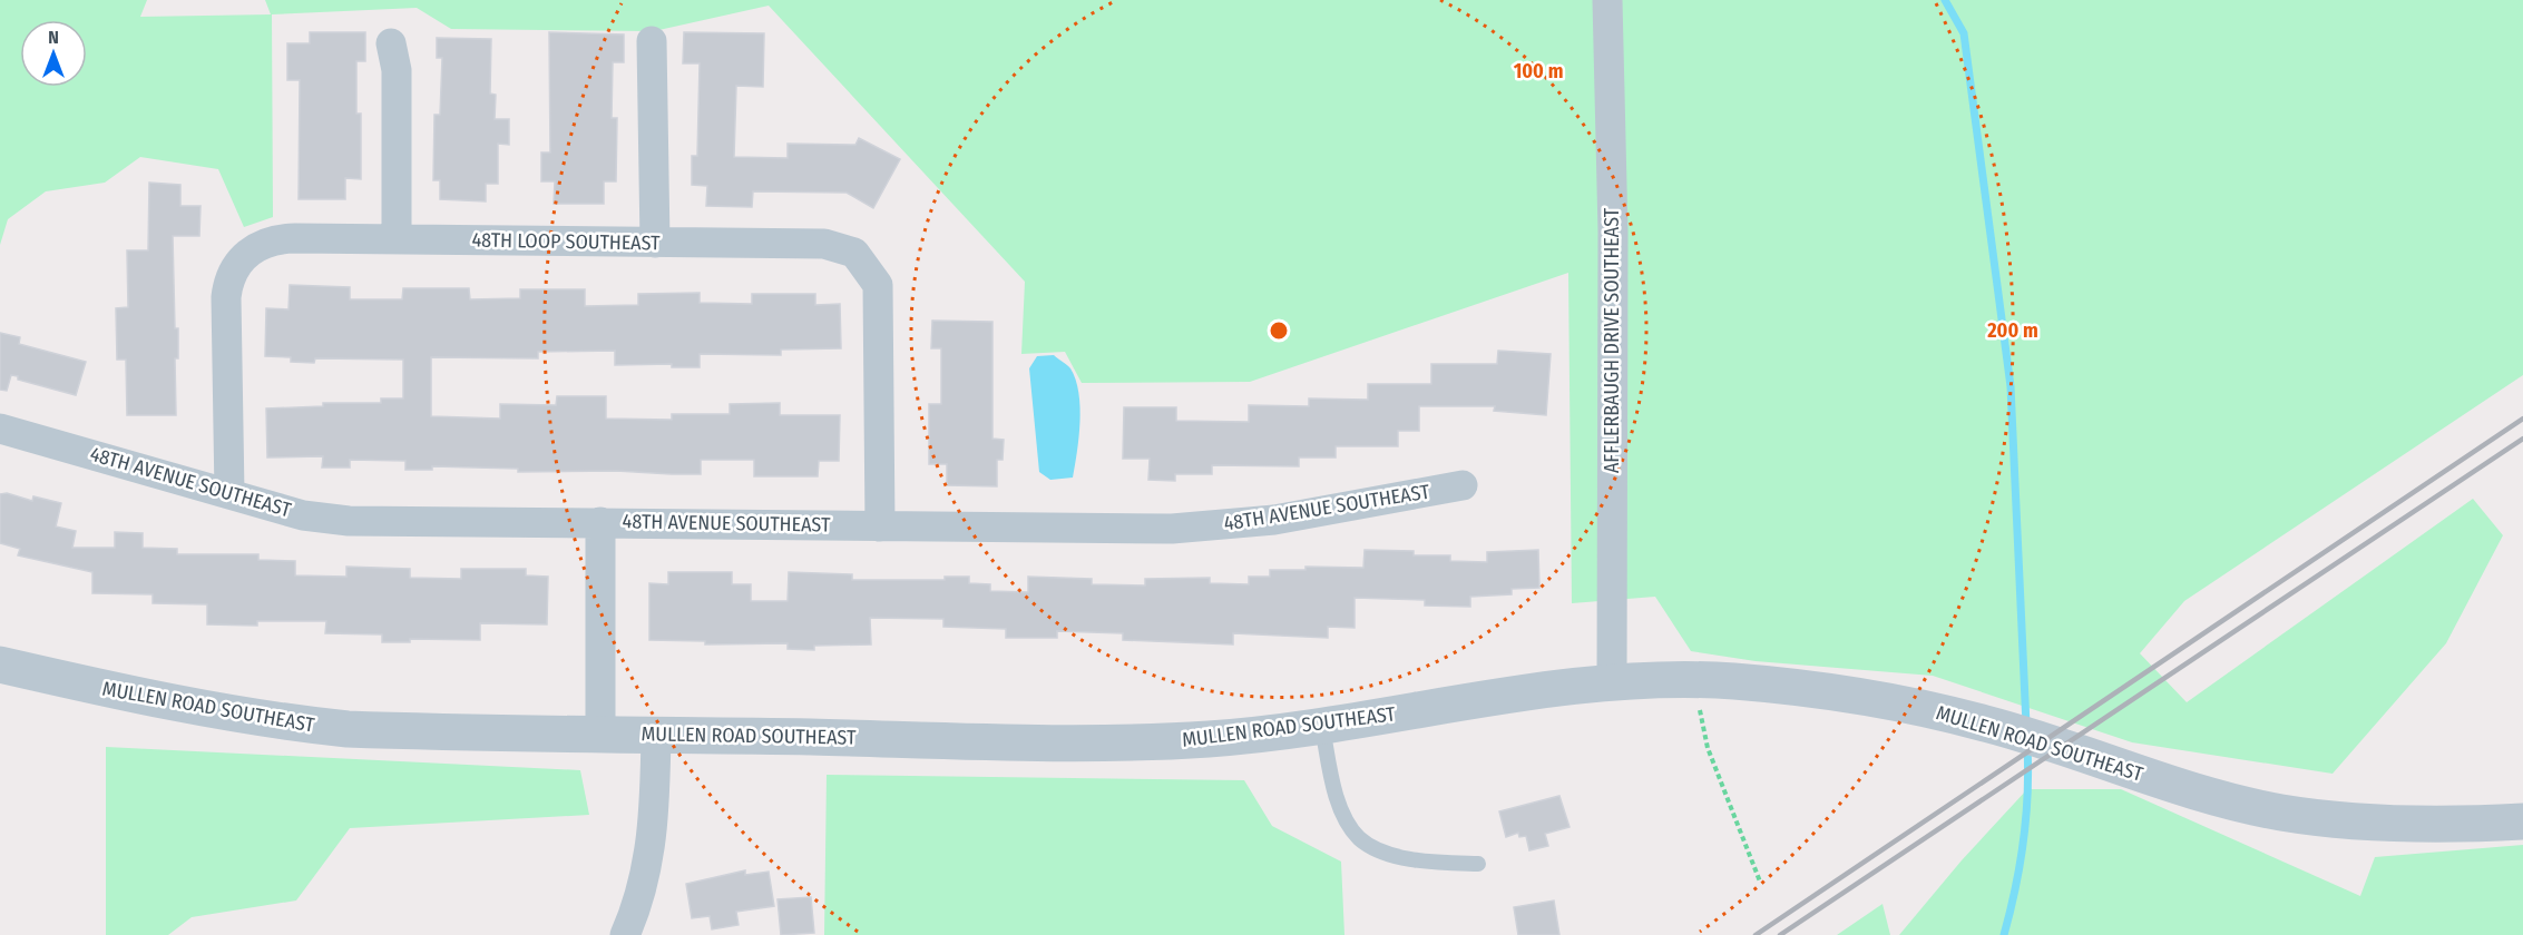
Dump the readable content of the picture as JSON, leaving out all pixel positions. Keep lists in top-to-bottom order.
{
  "streets": {
    "street": [
      "48TH LOOP SOUTHEAST",
      "AFFLERBAUGH DRIVE SOUTHEAST",
      "48TH AVENUE SOUTHEAST",
      "MULLEN ROAD SOUTHEAST"
    ]
  },
  "crossings": [
    ["48TH LOOP SOUTHEAST", "48TH AVENUE SOUTHEAST"],
    ["AFFLERBAUGH DRIVE SOUTHEAST", "MULLEN ROAD SOUTHEAST"]
  ],
  "north": "top",
  "rings": ["100 m", "200 m"]
}
